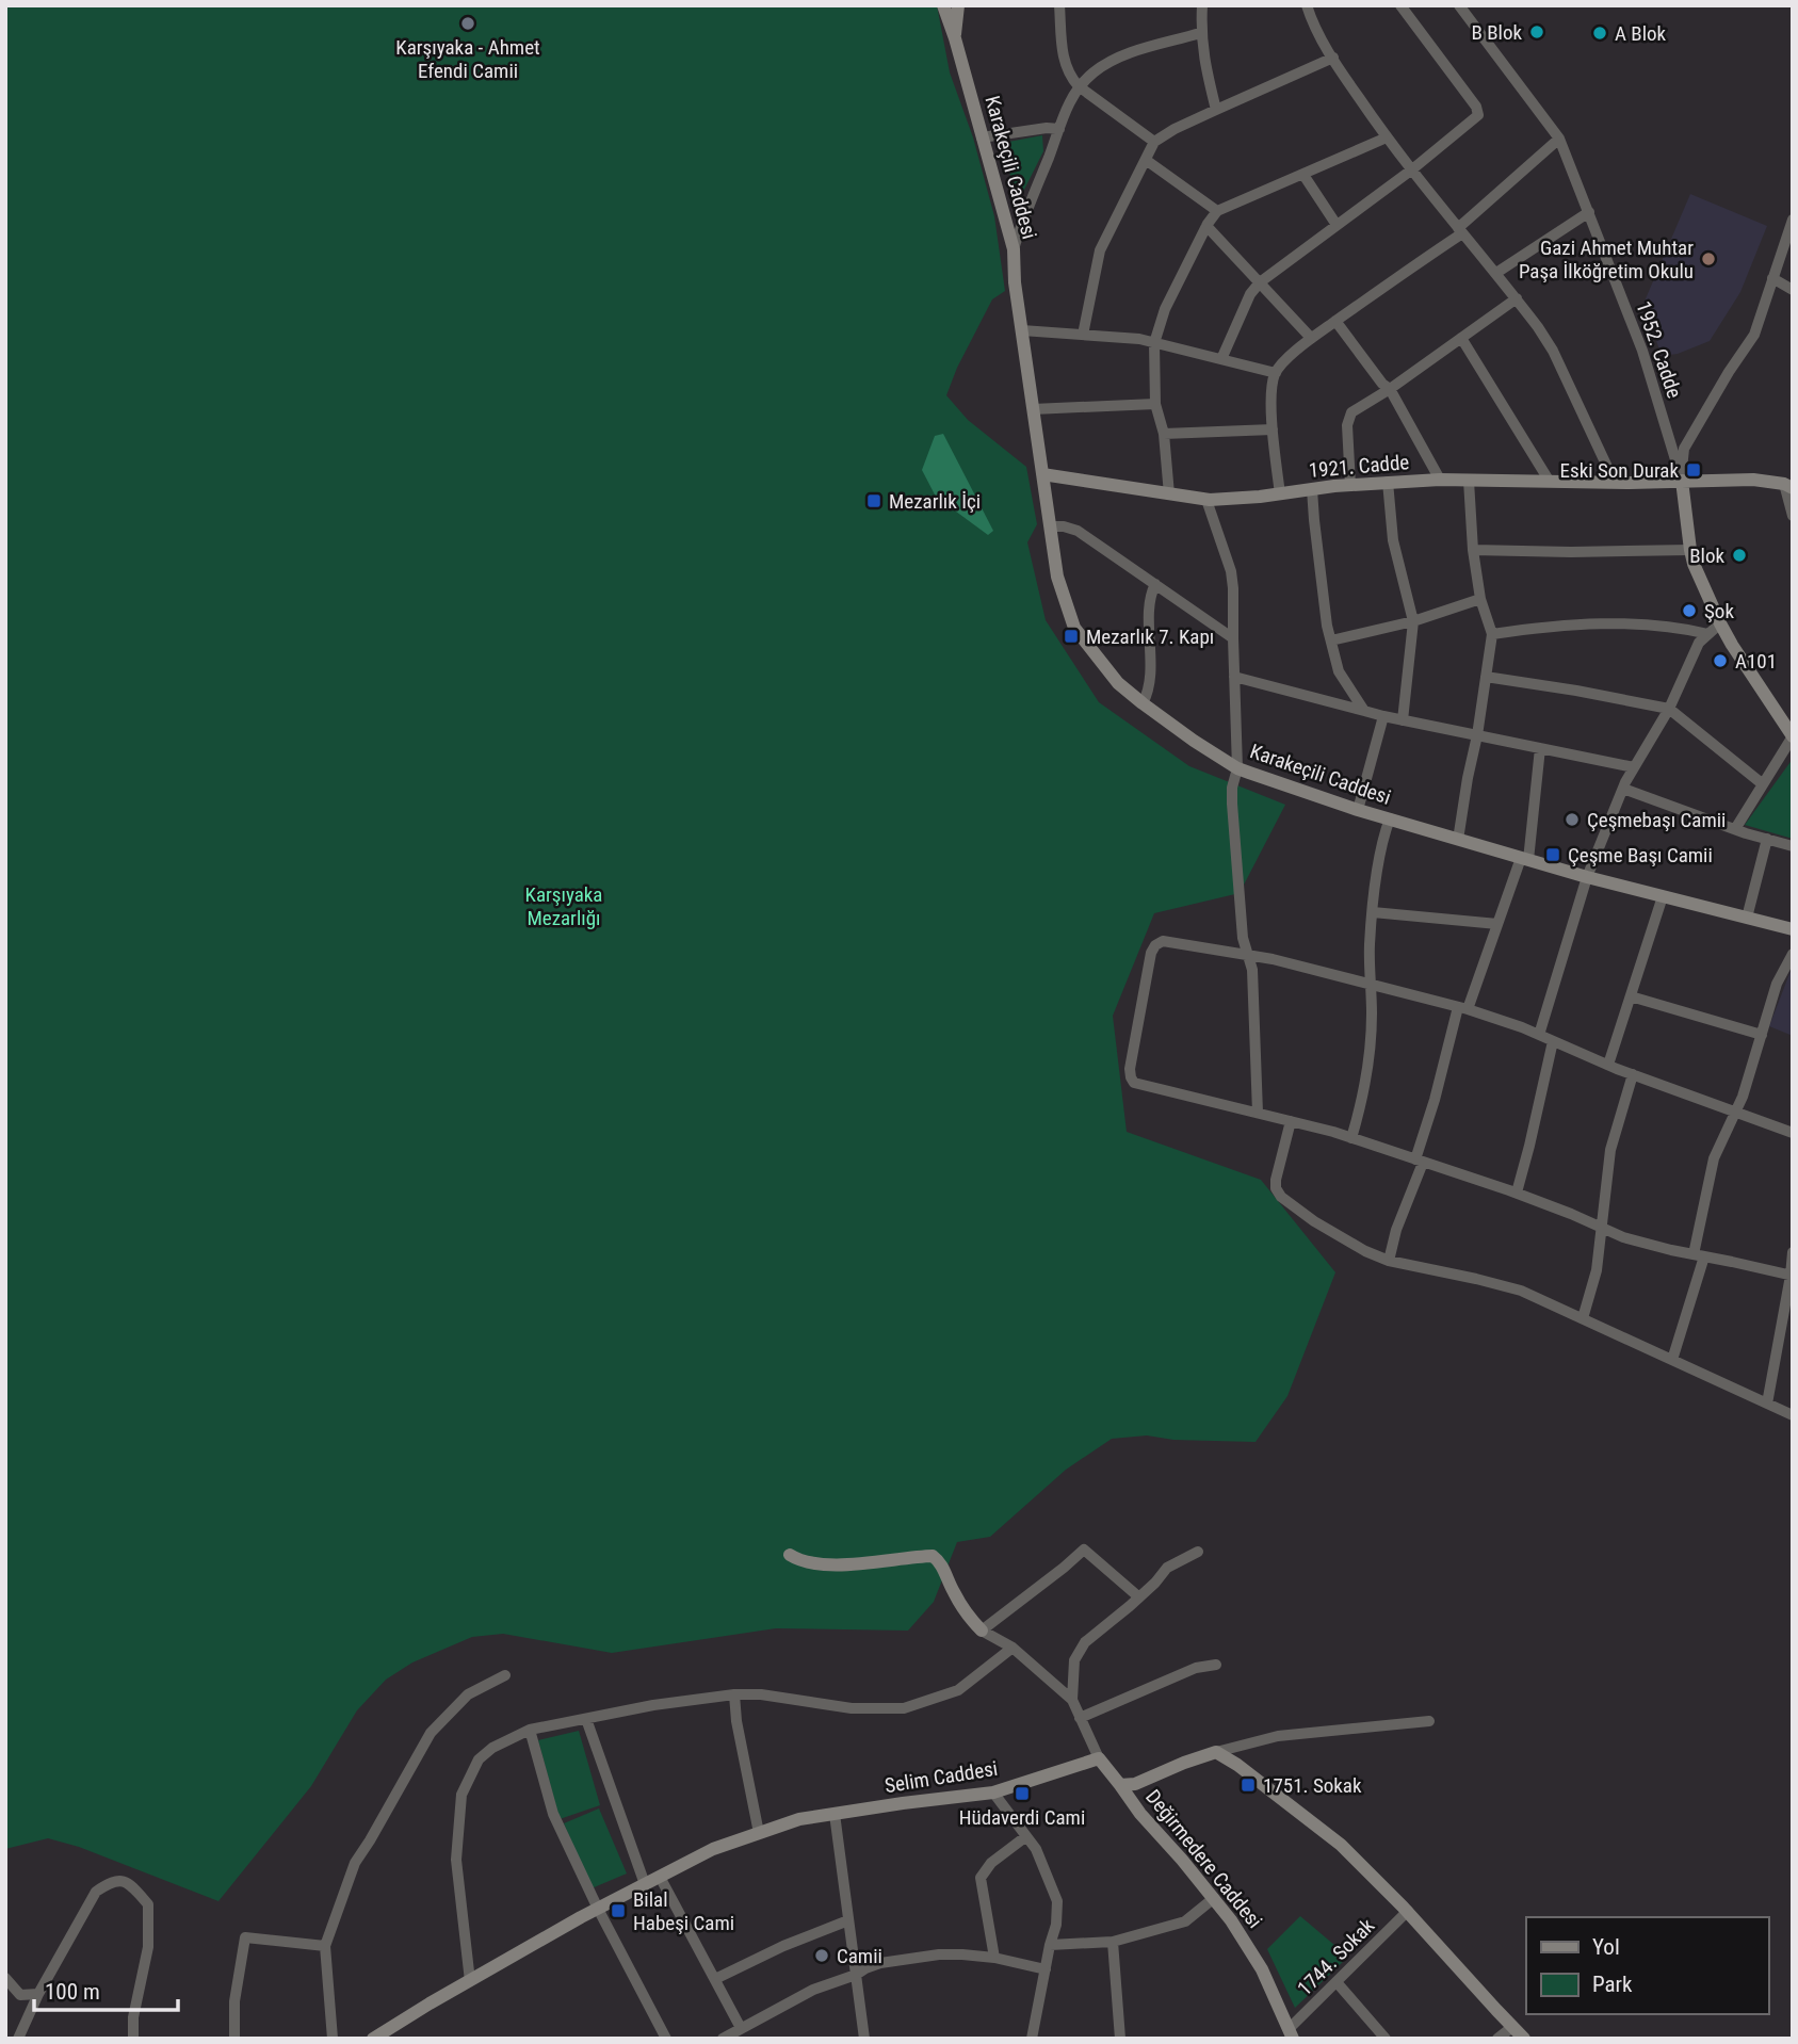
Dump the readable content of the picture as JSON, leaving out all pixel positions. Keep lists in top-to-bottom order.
{
  "streets": {
    "main road": [
      "Karakeçili Caddesi",
      "1921. Cadde",
      "Selim Caddesi",
      "Değirmedere Caddesi"
    ],
    "street": ["1952. Cadde", "1744. Sokak"]
  },
  "crossings": [
    ["Karakeçili Caddesi", "1921. Cadde"],
    ["1952. Cadde", "1921. Cadde"],
    ["Değirmedere Caddesi", "1744. Sokak"]
  ],
  "parks": ["Karşıyaka Mezarlığı"],
  "places": {
    "other": [
      "Karşıyaka - Ahmet Efendi Camii",
      "B Blok",
      "A Blok",
      "Gazi Ahmet Muhtar Paşa İlköğretim Okulu",
      "Blok",
      "Şok",
      "A101",
      "Çeşmebaşı Camii",
      "Camii"
    ],
    "transit": [
      "Eski Son Durak",
      "Mezarlık İçi",
      "Mezarlık 7. Kapı",
      "Çeşme Başı Camii",
      "1751. Sokak",
      "Hüdaverdi Cami",
      "Bilal Habeşi Cami"
    ]
  },
  "legend": ["Yol", "Park"],
  "scale_bar": "100 m"
}
